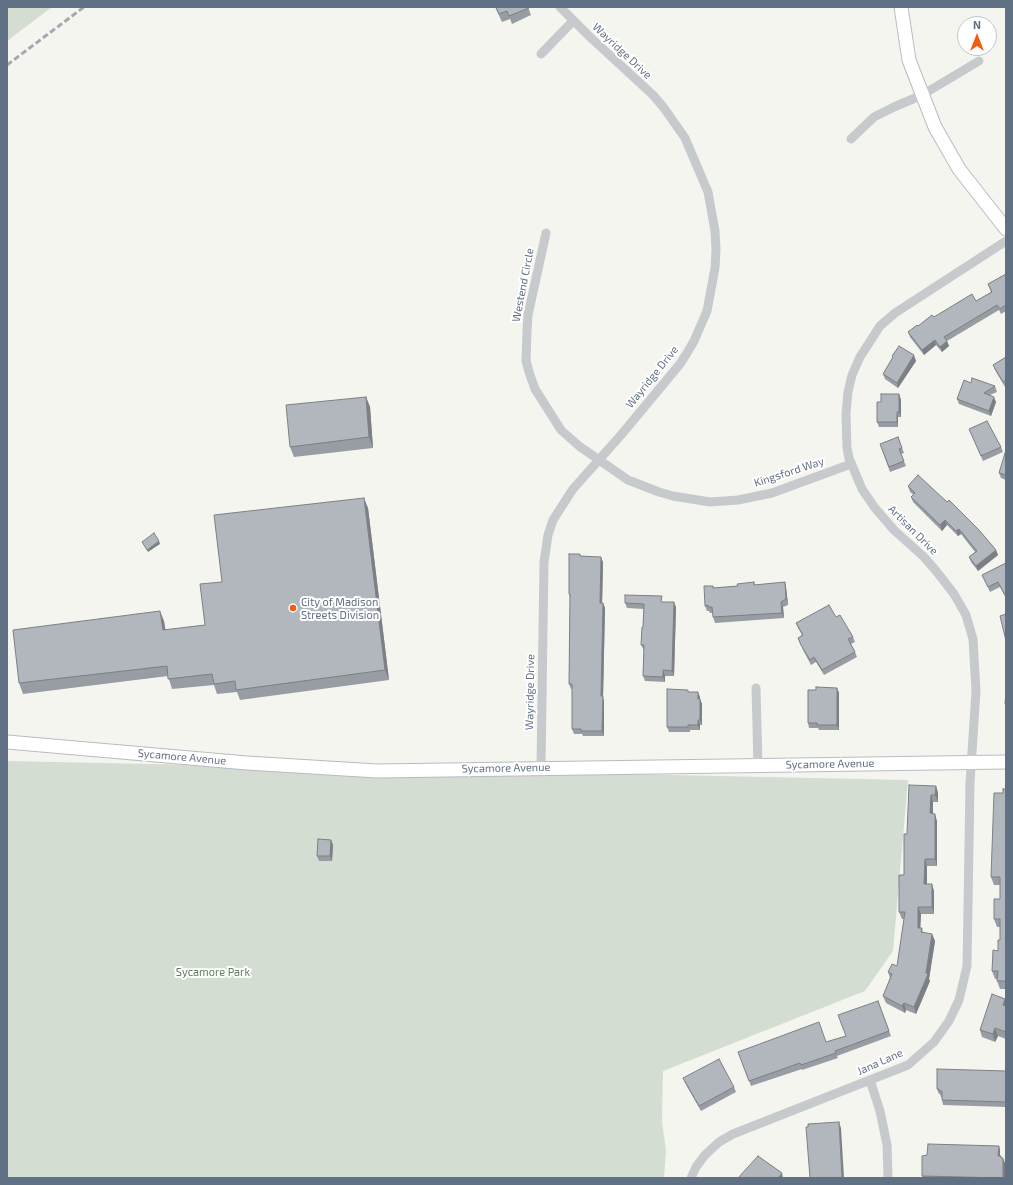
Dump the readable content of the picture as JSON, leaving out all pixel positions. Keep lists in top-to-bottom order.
{
  "streets": {
    "street": [
      "Wayridge Drive",
      "Westend Circle",
      "Kingsford Way",
      "Artisan Drive",
      "Sycamore Avenue",
      "Jana Lane"
    ]
  },
  "crossings": [
    ["Wayridge Drive", "Westend Circle"],
    ["Wayridge Drive", "Kingsford Way"],
    ["Wayridge Drive", "Sycamore Avenue"],
    ["Westend Circle", "Kingsford Way"],
    ["Kingsford Way", "Artisan Drive"],
    ["Artisan Drive", "Sycamore Avenue"],
    ["Artisan Drive", "Jana Lane"],
    ["Sycamore Avenue", "Jana Lane"]
  ],
  "parks": ["Sycamore Park"],
  "places": ["City of Madison Streets Division"],
  "north": "top"
}
